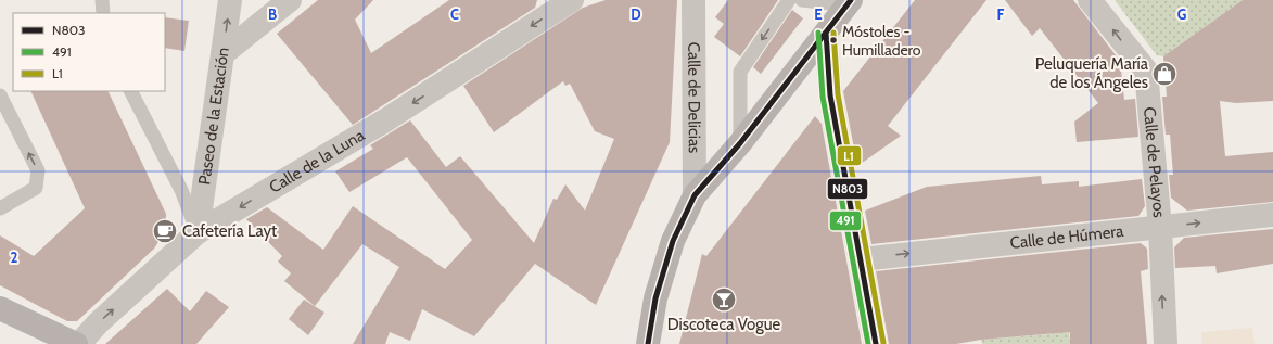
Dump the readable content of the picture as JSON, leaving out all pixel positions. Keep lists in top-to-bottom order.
{
  "streets": {
    "street": [
      "Calle de Delicias",
      "Paseo de la Estación",
      "Calle de la Luna",
      "Calle de Pelayos",
      "Calle de Húmera"
    ]
  },
  "crossings": [
    ["Paseo de la Estación", "Calle de la Luna"],
    ["Calle de Pelayos", "Calle de Húmera"]
  ],
  "one_way": ["Calle de Pelayos", "Calle de Húmera"],
  "places": {
    "other": ["Móstoles - Humilladero"],
    "shop": ["Peluquería María de los Ángeles"],
    "cafe": ["Cafetería Layt"],
    "bar": ["Discoteca Vogue"]
  },
  "lines": ["transit line N803", "transit line 491", "transit line L1"],
  "legend": ["N803", "491", "L1"],
  "grid": {
    "columns": [
      "B",
      "C",
      "D",
      "E",
      "F",
      "G"
    ],
    "rows": ["2"]
  }
}
